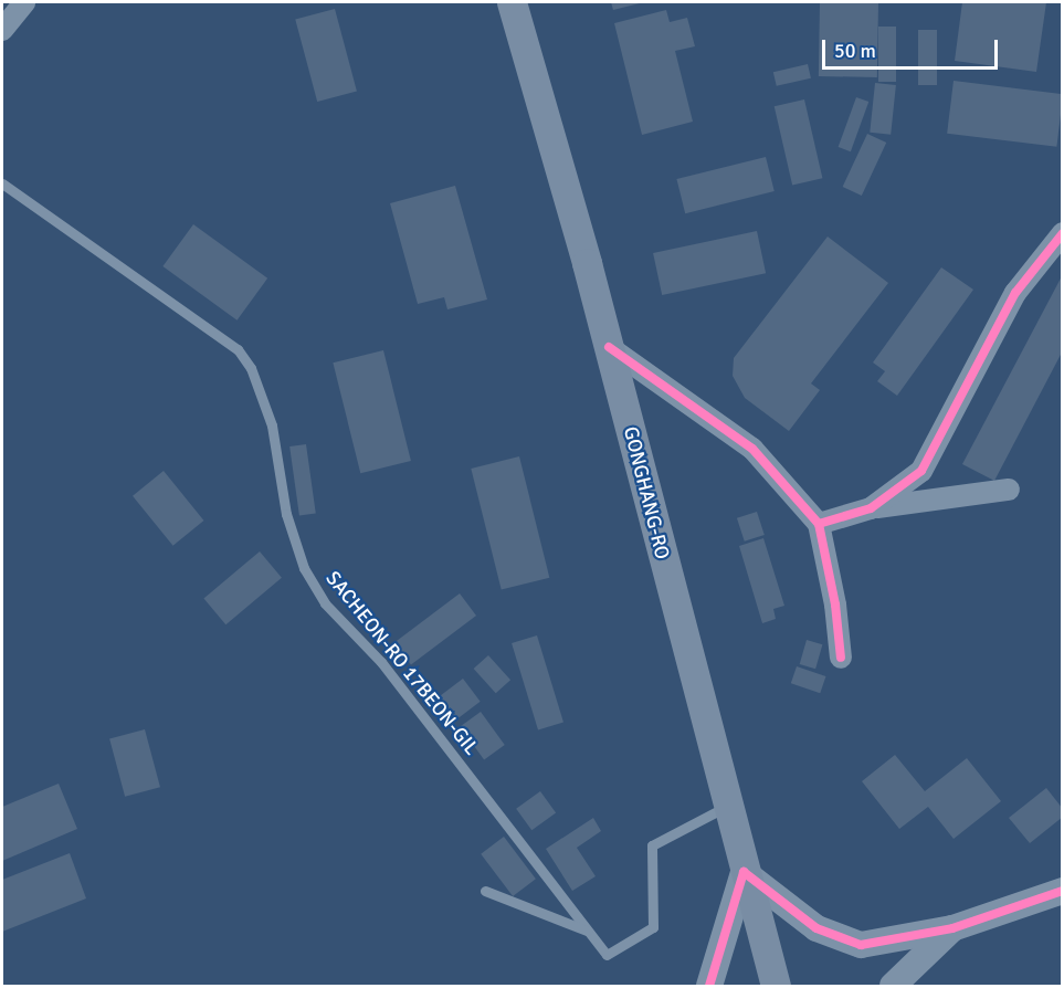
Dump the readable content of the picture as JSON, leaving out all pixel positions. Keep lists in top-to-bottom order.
{
  "streets": {
    "main road": ["GONGHANG-RO"],
    "lane": ["SACHEON-RO 17BEON-GIL"]
  },
  "crossings": [
    ["GONGHANG-RO", "SACHEON-RO 17BEON-GIL"]
  ],
  "scale_bar": "50 m"
}
